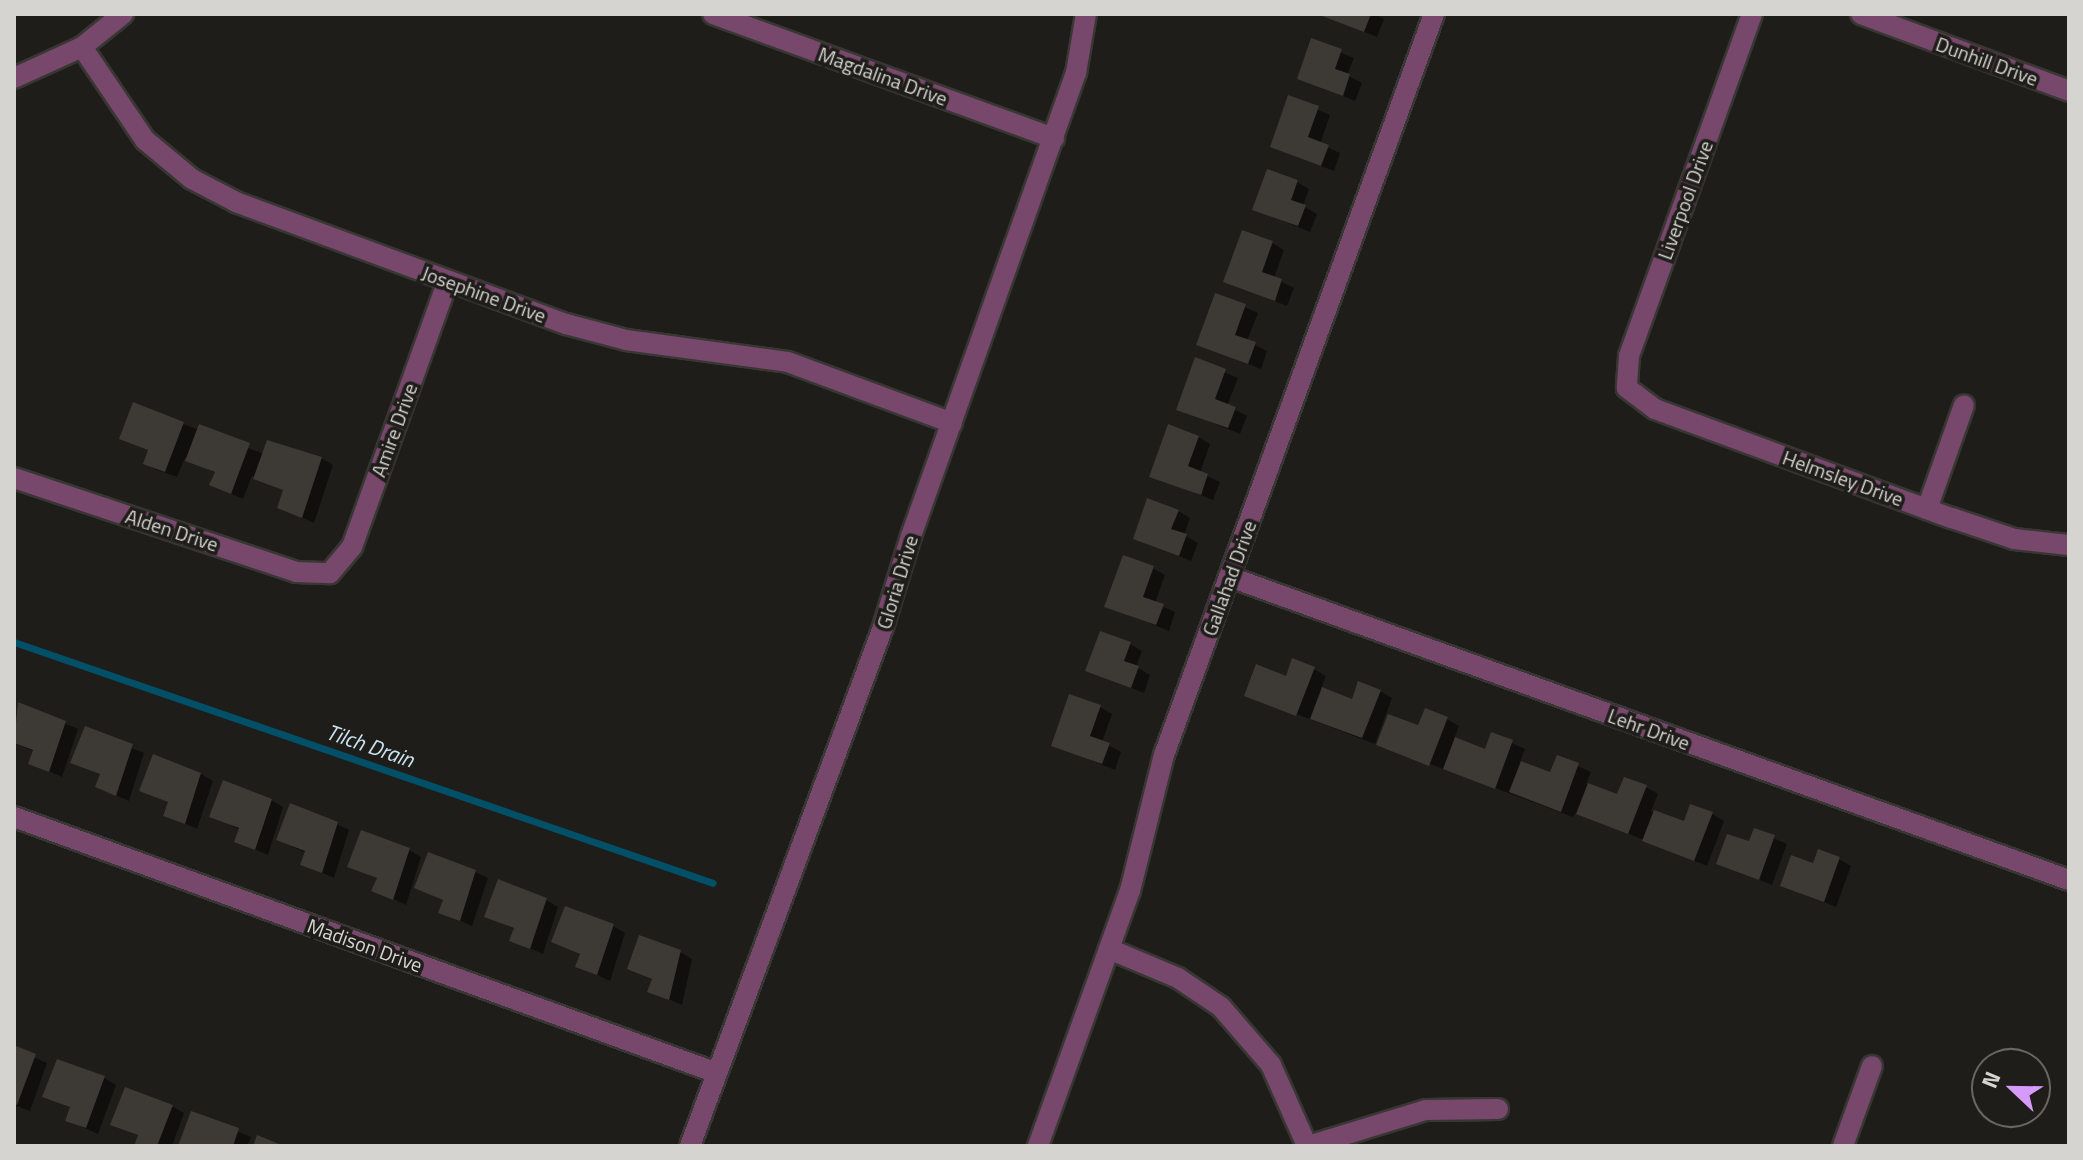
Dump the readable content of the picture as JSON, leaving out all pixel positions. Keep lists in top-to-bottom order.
{
  "streets": {
    "street": [
      "Dunhill Drive",
      "Magdalina Drive",
      "Liverpool Drive",
      "Josephine Drive",
      "Amire Drive",
      "Helmsley Drive",
      "Alden Drive",
      "Gallahad Drive",
      "Gloria Drive",
      "Lehr Drive",
      "Madison Drive"
    ]
  },
  "crossings": [
    ["Magdalina Drive", "Gloria Drive"],
    ["Liverpool Drive", "Helmsley Drive"],
    ["Josephine Drive", "Amire Drive"],
    ["Josephine Drive", "Gloria Drive"],
    ["Amire Drive", "Alden Drive"],
    ["Gallahad Drive", "Lehr Drive"],
    ["Gloria Drive", "Madison Drive"]
  ],
  "water": ["Tilch Drain"],
  "north": "left"
}
